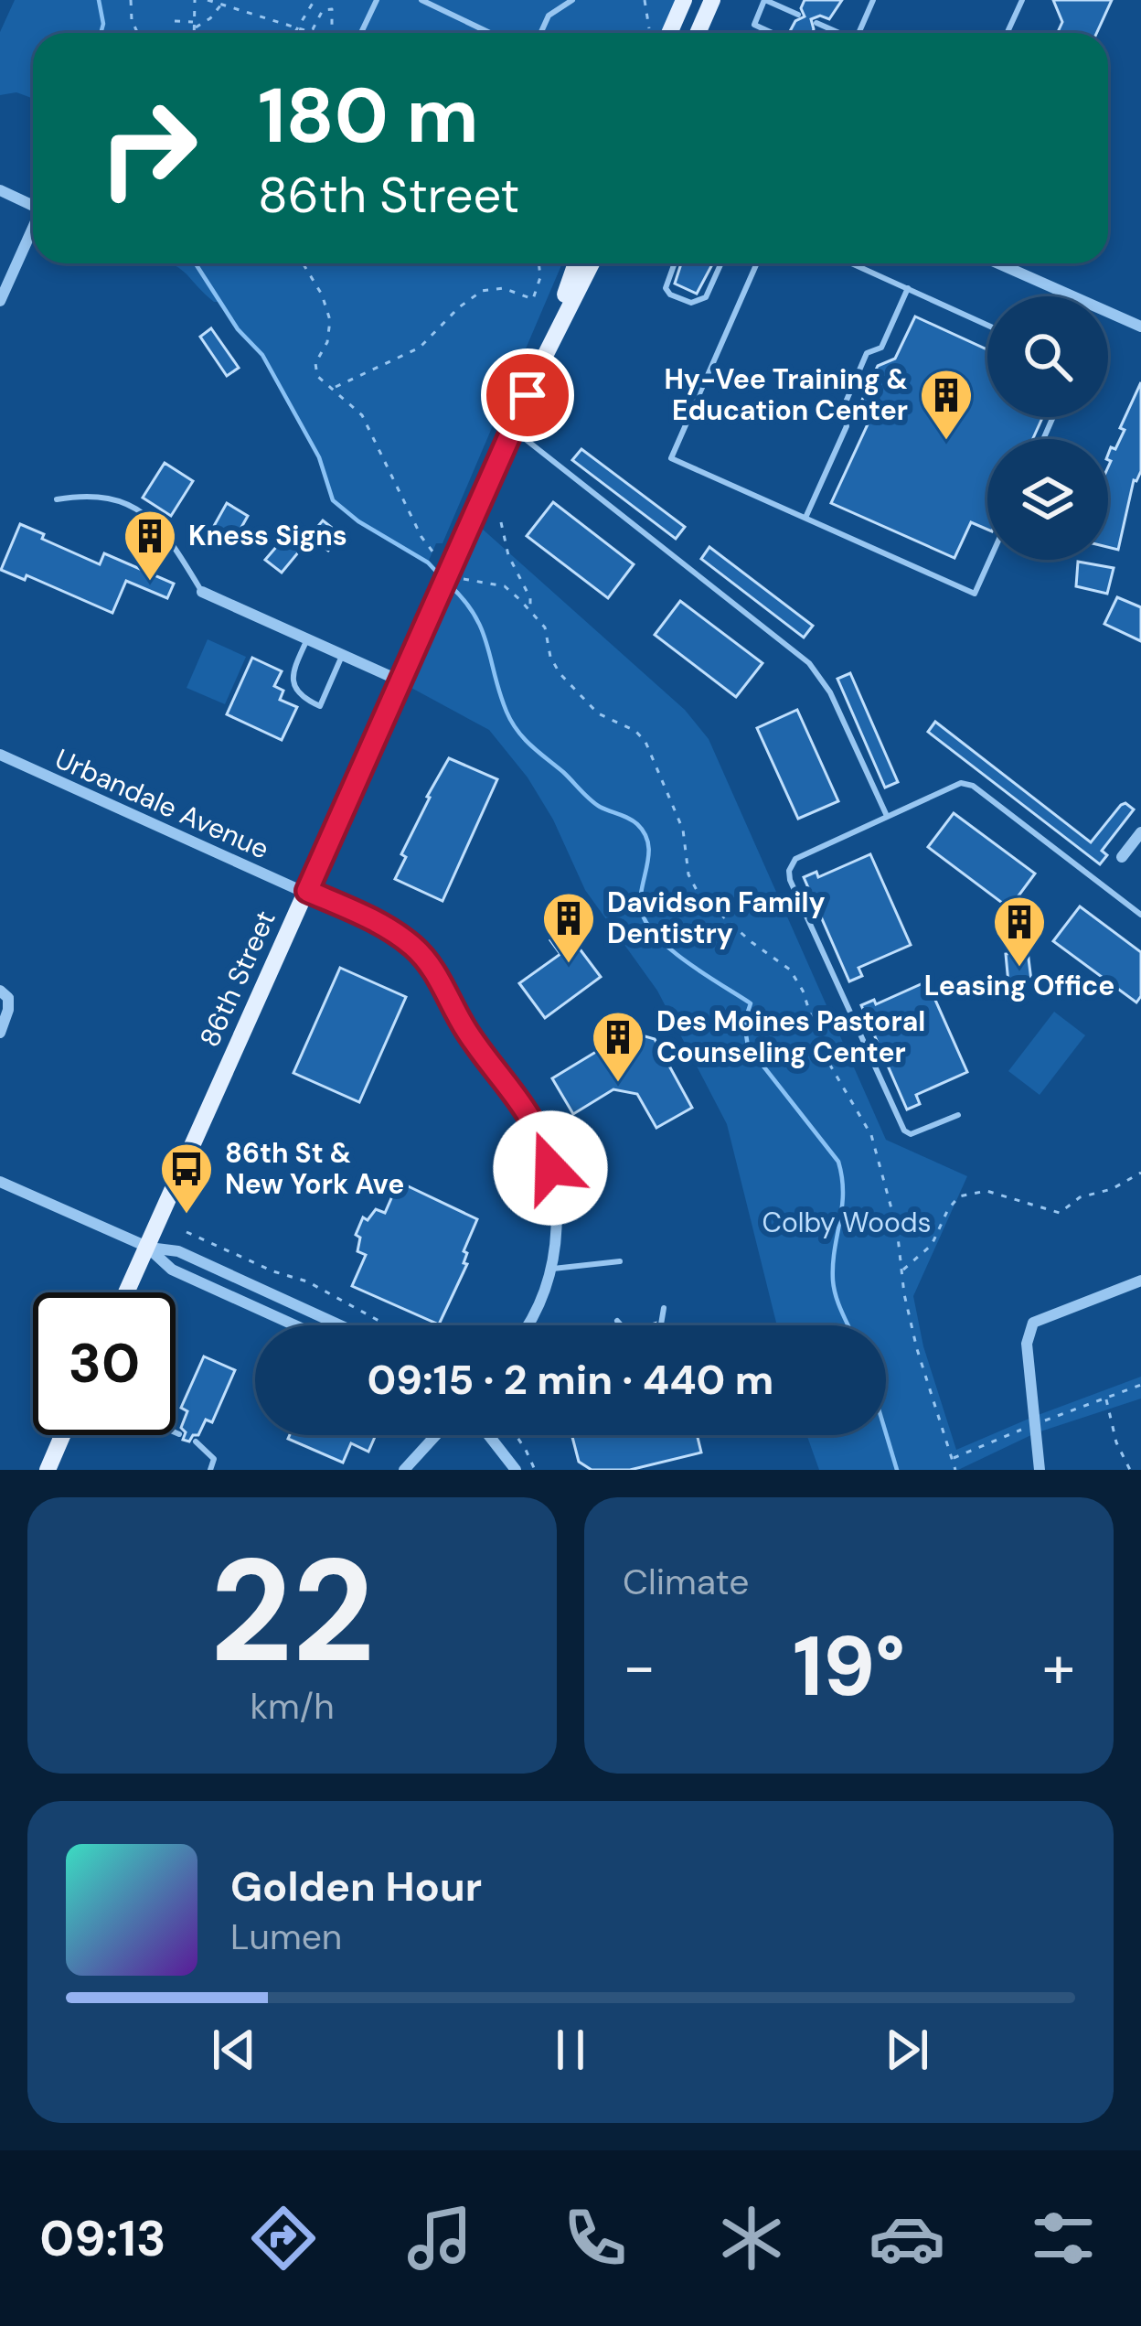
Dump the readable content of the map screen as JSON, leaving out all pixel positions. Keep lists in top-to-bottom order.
{
  "streets": {
    "main road": ["86th Street"],
    "street": ["Urbandale Avenue"]
  },
  "crossings": [
    ["Urbandale Avenue", "86th Street"]
  ],
  "parks": ["Colby Woods"],
  "places": {
    "building": [
      "Hy-Vee Training & Education Center",
      "Kness Signs",
      "Davidson Family Dentistry",
      "Leasing Office",
      "Des Moines Pastoral Counseling Center"
    ],
    "bus stop": ["86th St & New York Ave"]
  },
  "page": {
    "turn": ["180 m", "86th Street"],
    "limit": "30",
    "trip": "09:15 · 2 min · 440 m",
    "tile": [
      ["22", "km/h"],
      "Climate"
    ],
    "heat": ["−", "19°", "+"],
    "song": ["Golden Hour", "Lumen"],
    "tabs": "09:13"
  }
}
